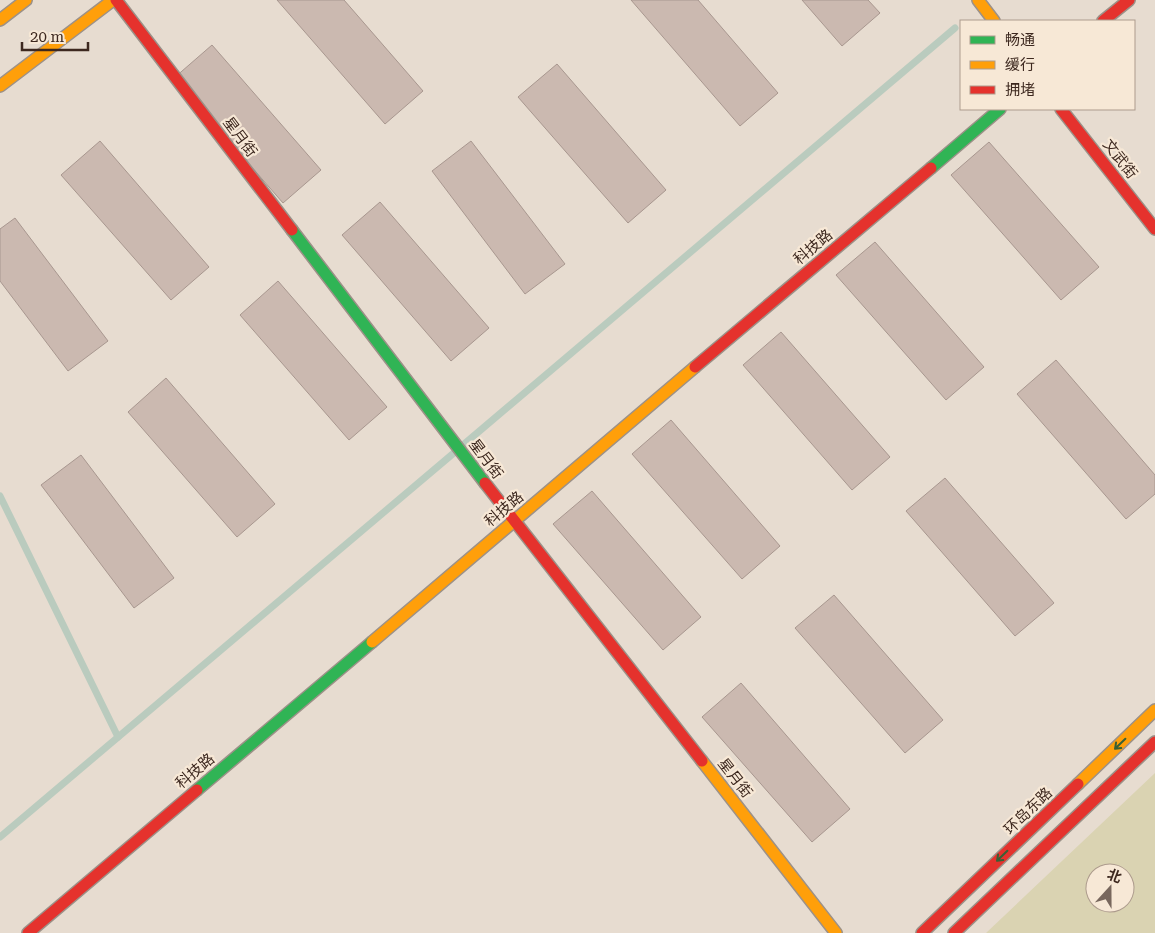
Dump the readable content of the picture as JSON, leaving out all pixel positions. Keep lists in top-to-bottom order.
{
  "streets": {
    "street": [
      "星月街",
      "文武街",
      "科技路",
      "环岛东路"
    ]
  },
  "crossings": [
    ["星月街", "科技路"]
  ],
  "legend": ["畅通", "缓行", "拥堵"],
  "scale_bar": "20 m",
  "north": "top"
}
